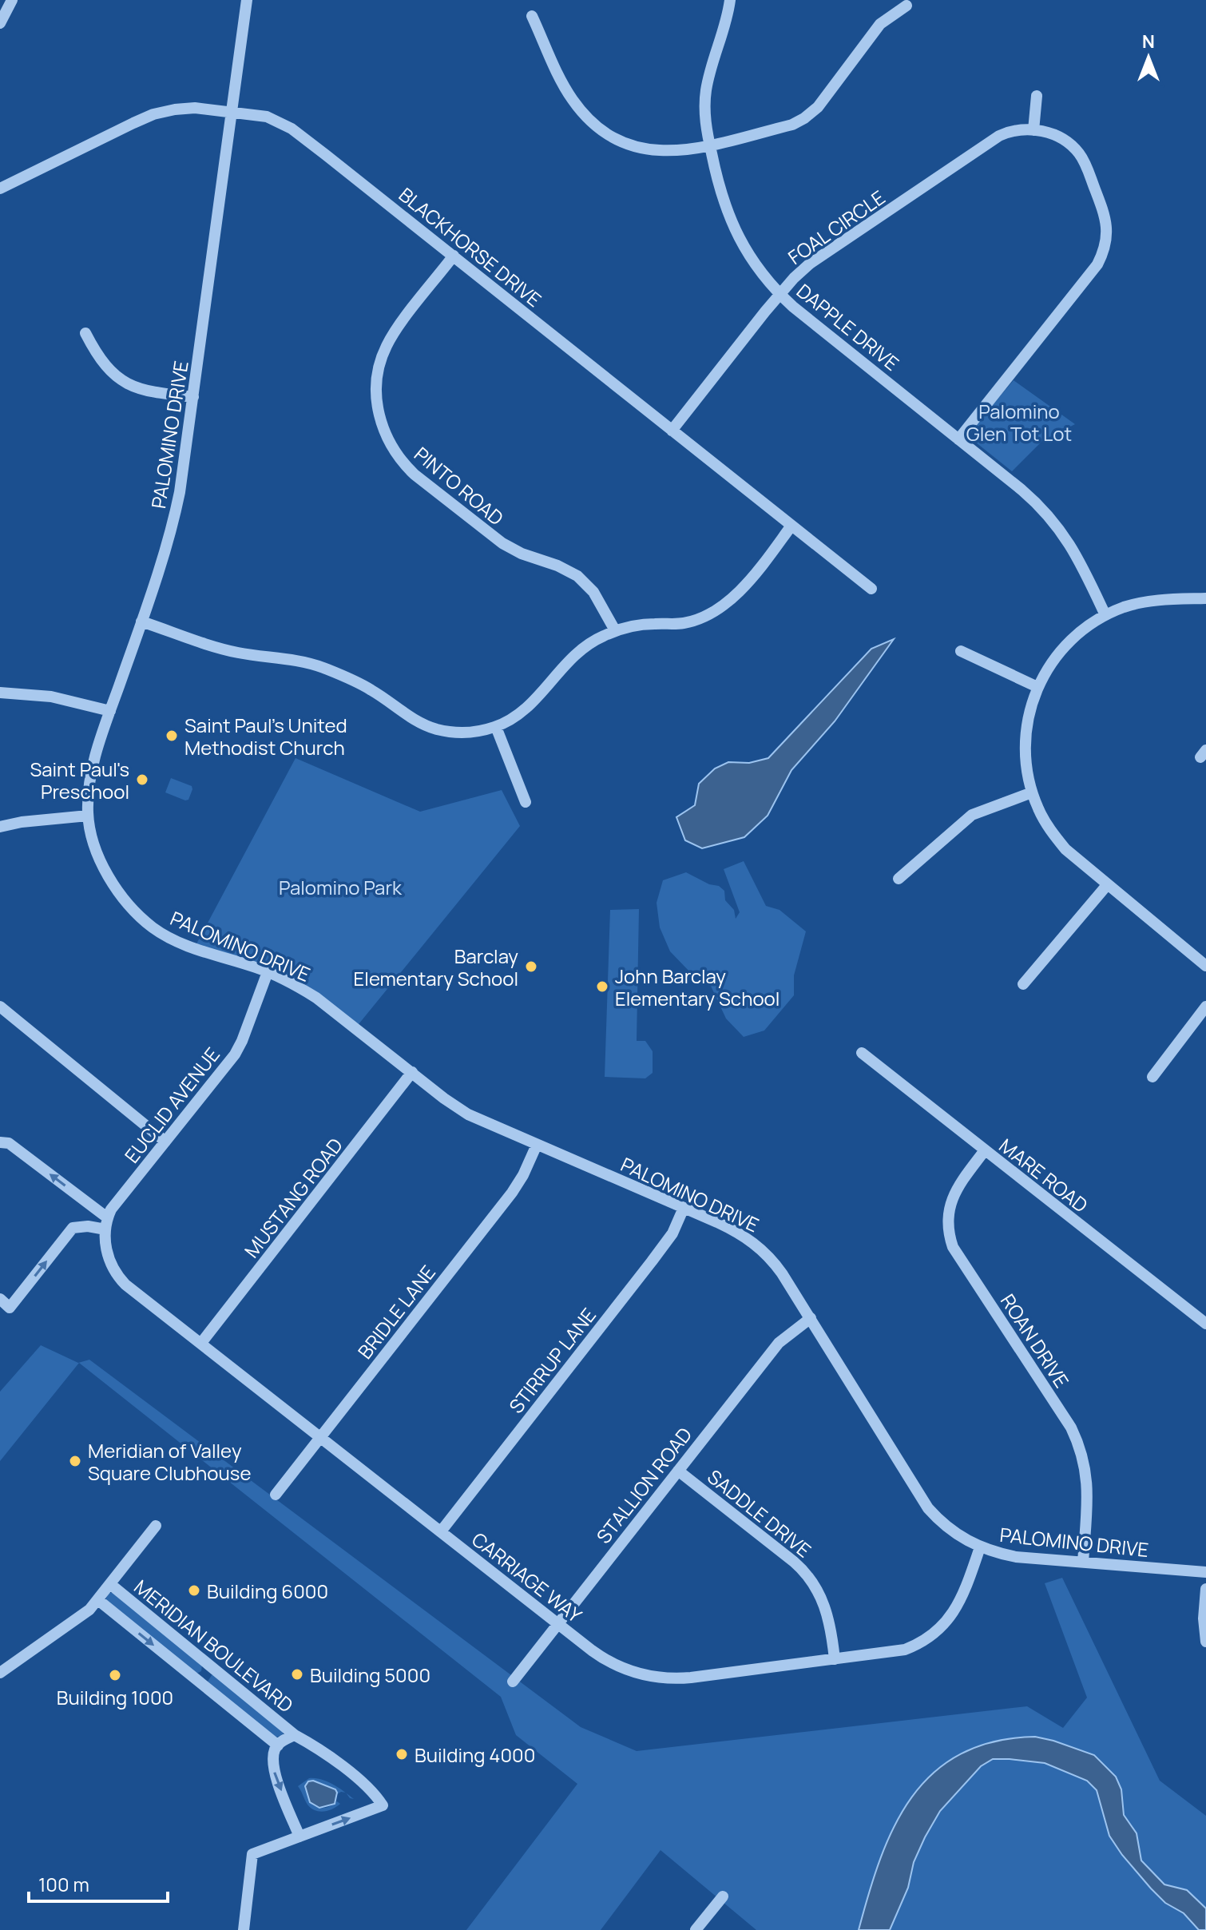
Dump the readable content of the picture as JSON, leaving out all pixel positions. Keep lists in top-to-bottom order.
{
  "streets": {
    "street": [
      "FOAL CIRCLE",
      "BLACKHORSE DRIVE",
      "DAPPLE DRIVE",
      "PALOMINO DRIVE",
      "PINTO ROAD",
      "EUCLID AVENUE",
      "MARE ROAD",
      "MUSTANG ROAD",
      "BRIDLE LANE",
      "ROAN DRIVE",
      "STIRRUP LANE",
      "STALLION ROAD",
      "SADDLE DRIVE",
      "CARRIAGE WAY",
      "MERIDIAN BOULEVARD"
    ]
  },
  "crossings": [
    ["FOAL CIRCLE", "BLACKHORSE DRIVE"],
    ["FOAL CIRCLE", "DAPPLE DRIVE"],
    ["BLACKHORSE DRIVE", "PALOMINO DRIVE"],
    ["BLACKHORSE DRIVE", "PINTO ROAD"],
    ["PALOMINO DRIVE", "EUCLID AVENUE"],
    ["PALOMINO DRIVE", "MUSTANG ROAD"],
    ["PALOMINO DRIVE", "BRIDLE LANE"],
    ["PALOMINO DRIVE", "ROAN DRIVE"],
    ["PALOMINO DRIVE", "STIRRUP LANE"],
    ["PALOMINO DRIVE", "STALLION ROAD"],
    ["PALOMINO DRIVE", "CARRIAGE WAY"],
    ["EUCLID AVENUE", "CARRIAGE WAY"],
    ["MARE ROAD", "ROAN DRIVE"],
    ["MUSTANG ROAD", "CARRIAGE WAY"],
    ["BRIDLE LANE", "CARRIAGE WAY"],
    ["STIRRUP LANE", "CARRIAGE WAY"],
    ["STALLION ROAD", "SADDLE DRIVE"],
    ["STALLION ROAD", "CARRIAGE WAY"],
    ["SADDLE DRIVE", "CARRIAGE WAY"]
  ],
  "parks": ["Palomino Glen Tot Lot", "Palomino Park"],
  "places": [
    "Saint Paul's United Methodist Church",
    "Saint Paul's Preschool",
    "Barclay Elementary School",
    "John Barclay Elementary School",
    "Meridian of Valley Square Clubhouse",
    "Building 6000",
    "Building 5000",
    "Building 1000",
    "Building 4000"
  ],
  "scale_bar": "100 m",
  "north": "top"
}
